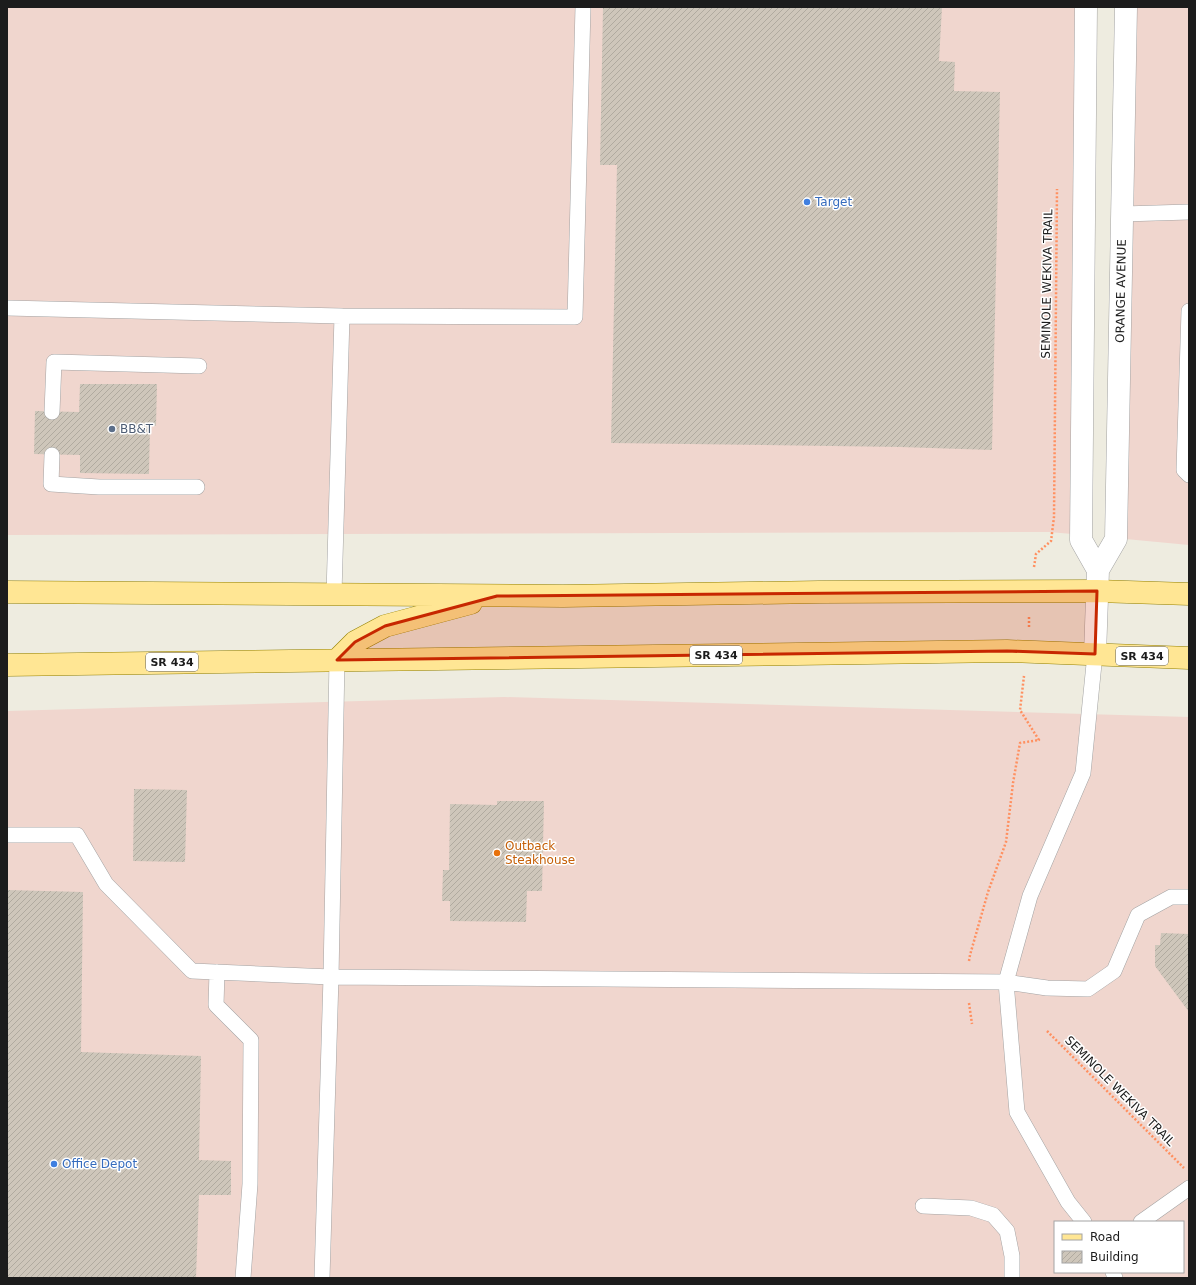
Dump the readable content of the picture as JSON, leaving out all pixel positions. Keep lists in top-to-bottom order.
{
  "streets": {
    "main road": ["SR 434"],
    "street": ["ORANGE AVENUE"],
    "path": ["SEMINOLE WEKIVA TRAIL"]
  },
  "crossings": [
    ["ORANGE AVENUE", "SR 434"]
  ],
  "places": [
    "Target",
    "BB&T",
    "Outback Steakhouse",
    "Office Depot"
  ],
  "legend": ["Road", "Building"]
}
